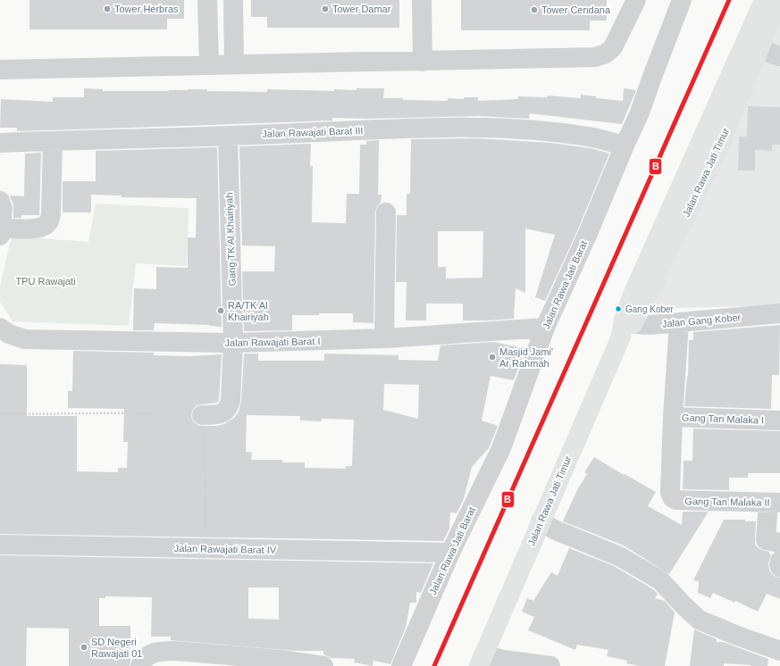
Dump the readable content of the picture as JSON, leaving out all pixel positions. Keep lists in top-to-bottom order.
{
  "streets": {
    "main road": ["Jalan Rawa Jati Timur"],
    "street": [
      "Jalan Rawajati Barat III",
      "Gang TK Al Khairiyah",
      "Jalan Rawa Jati Barat",
      "Jalan Gang Kober",
      "Jalan Rawajati Barat I",
      "Gang Tan Malaka I",
      "Gang Tan Malaka II",
      "Jalan Rawajati Barat IV"
    ]
  },
  "crossings": [
    ["Jalan Rawajati Barat III", "Gang TK Al Khairiyah"],
    ["Jalan Rawajati Barat III", "Jalan Rawa Jati Barat"],
    ["Jalan Rawa Jati Timur", "Jalan Gang Kober"],
    ["Gang TK Al Khairiyah", "Jalan Rawajati Barat I"],
    ["Jalan Rawa Jati Barat", "Jalan Rawajati Barat I"],
    ["Jalan Rawa Jati Barat", "Jalan Rawajati Barat IV"],
    ["Jalan Gang Kober", "Gang Tan Malaka I"],
    ["Gang Tan Malaka I", "Gang Tan Malaka II"]
  ],
  "parks": ["TPU Rawajati"],
  "places": [
    "Tower Herbras",
    "Tower Damar",
    "Tower Cendana",
    "Gang Kober",
    "RA/TK Al Khairiyah",
    "Masjid Jami' Ar Rahmah",
    "SD Negeri Rawajati 01"
  ],
  "lines": ["transit line B"]
}
